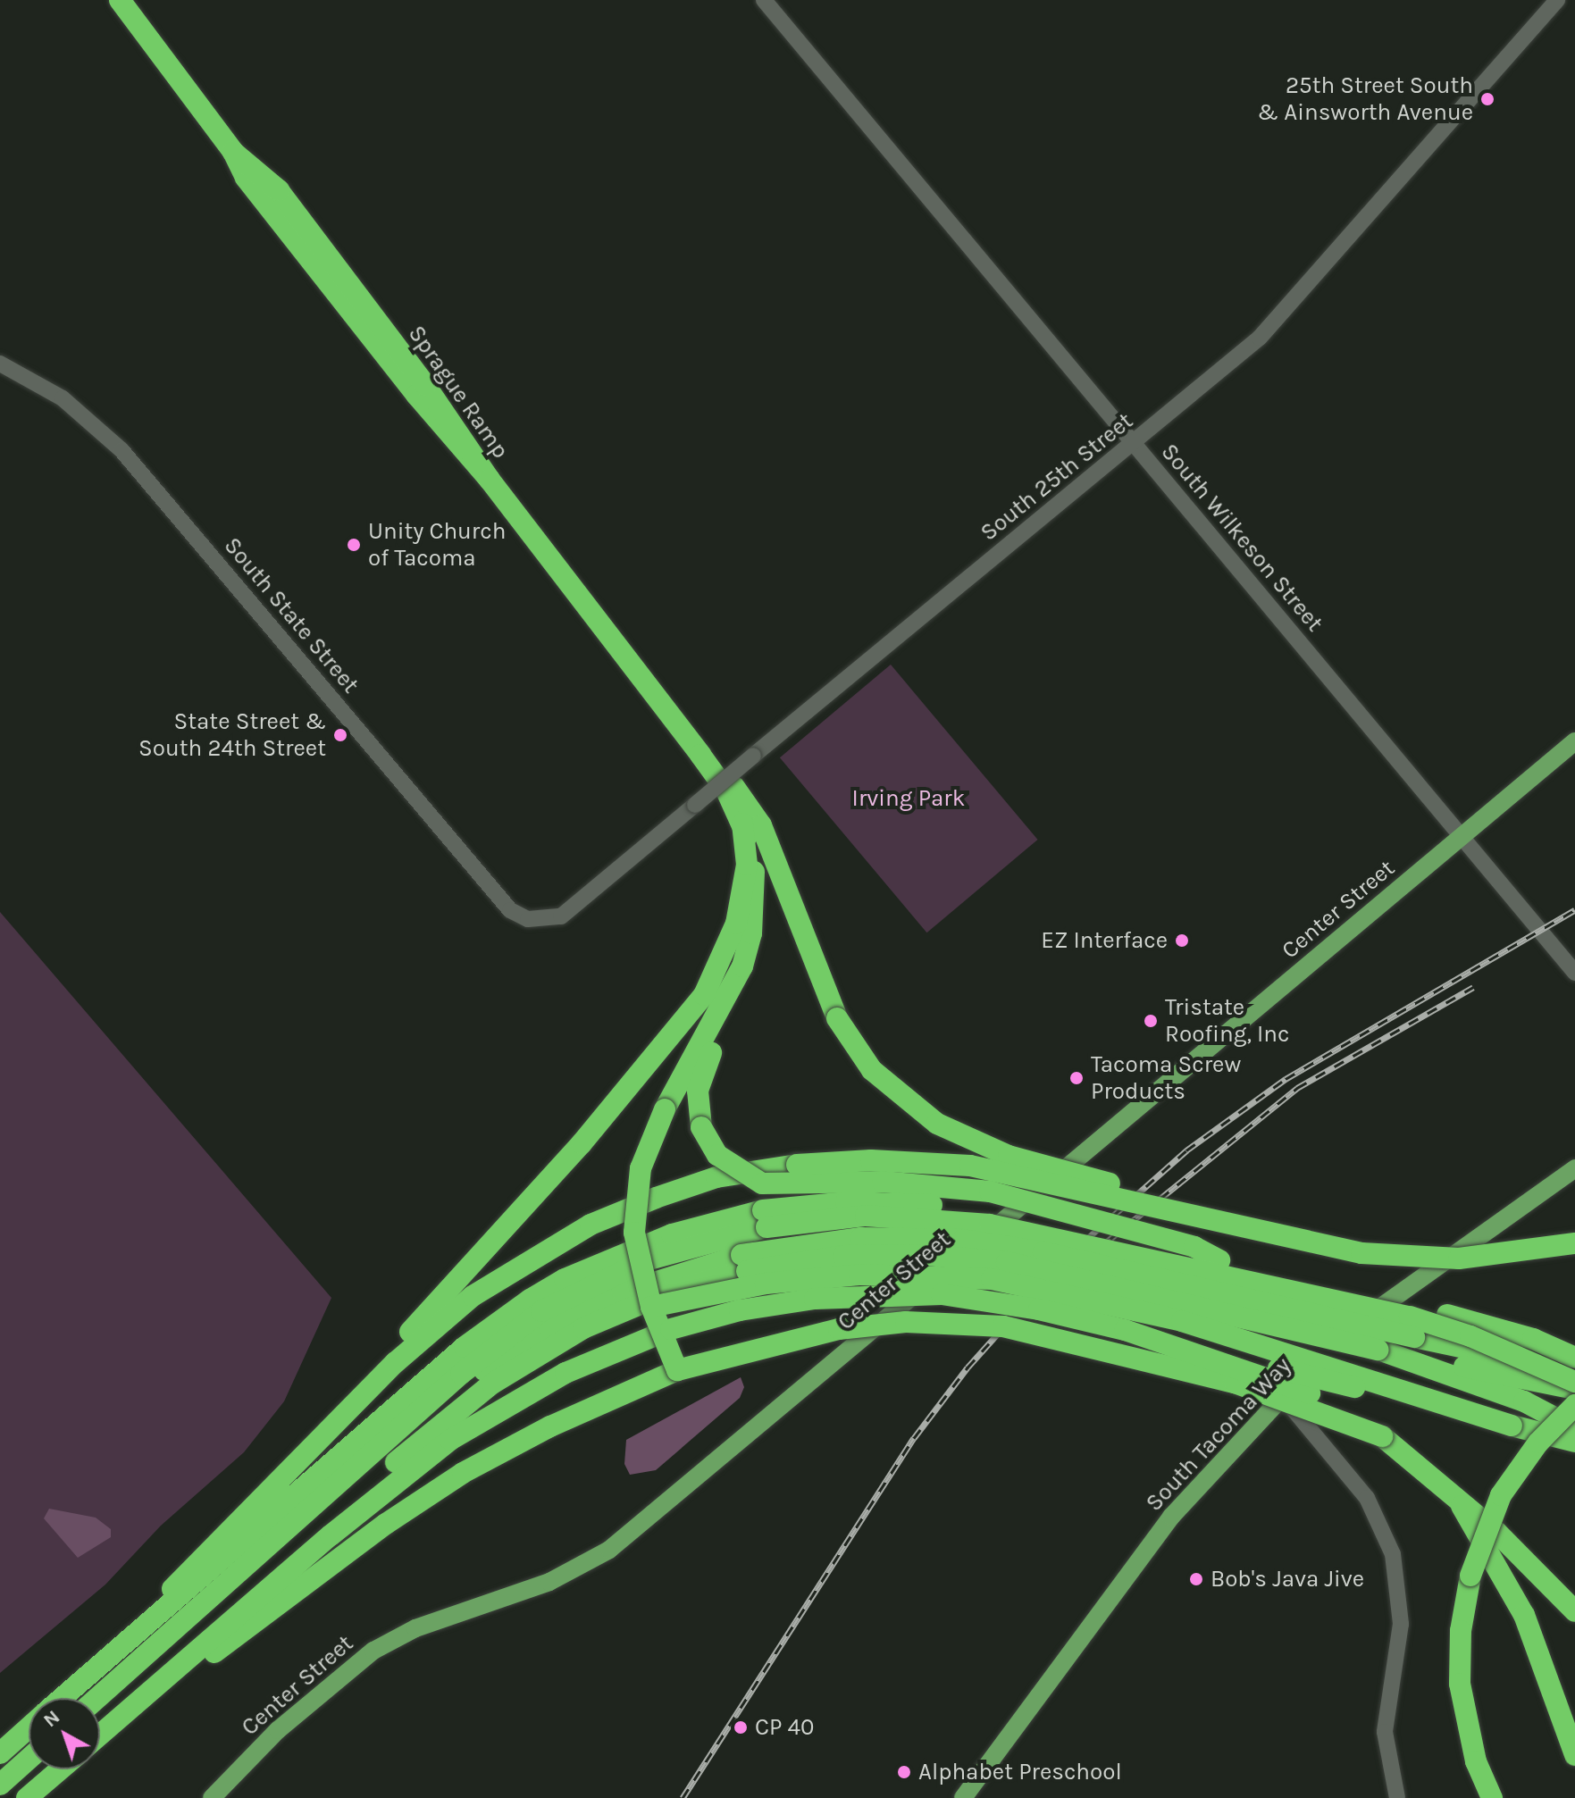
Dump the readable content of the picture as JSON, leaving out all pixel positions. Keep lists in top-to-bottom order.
{
  "streets": {
    "highway": ["Sprague Ramp"],
    "main road": ["Center Street", "South Tacoma Way"],
    "street": ["South 25th Street", "South Wilkeson Street", "South State Street"]
  },
  "crossings": [
    ["South 25th Street", "South Wilkeson Street"],
    ["South 25th Street", "South State Street"],
    ["South Wilkeson Street", "Center Street"]
  ],
  "parks": ["Irving Park"],
  "places": [
    "25th Street South & Ainsworth Avenue",
    "Unity Church of Tacoma",
    "State Street & South 24th Street",
    "EZ Interface",
    "Tristate Roofing, Inc",
    "Tacoma Screw Products",
    "Bob's Java Jive",
    "CP 40",
    "Alphabet Preschool"
  ],
  "north": "top left"
}
